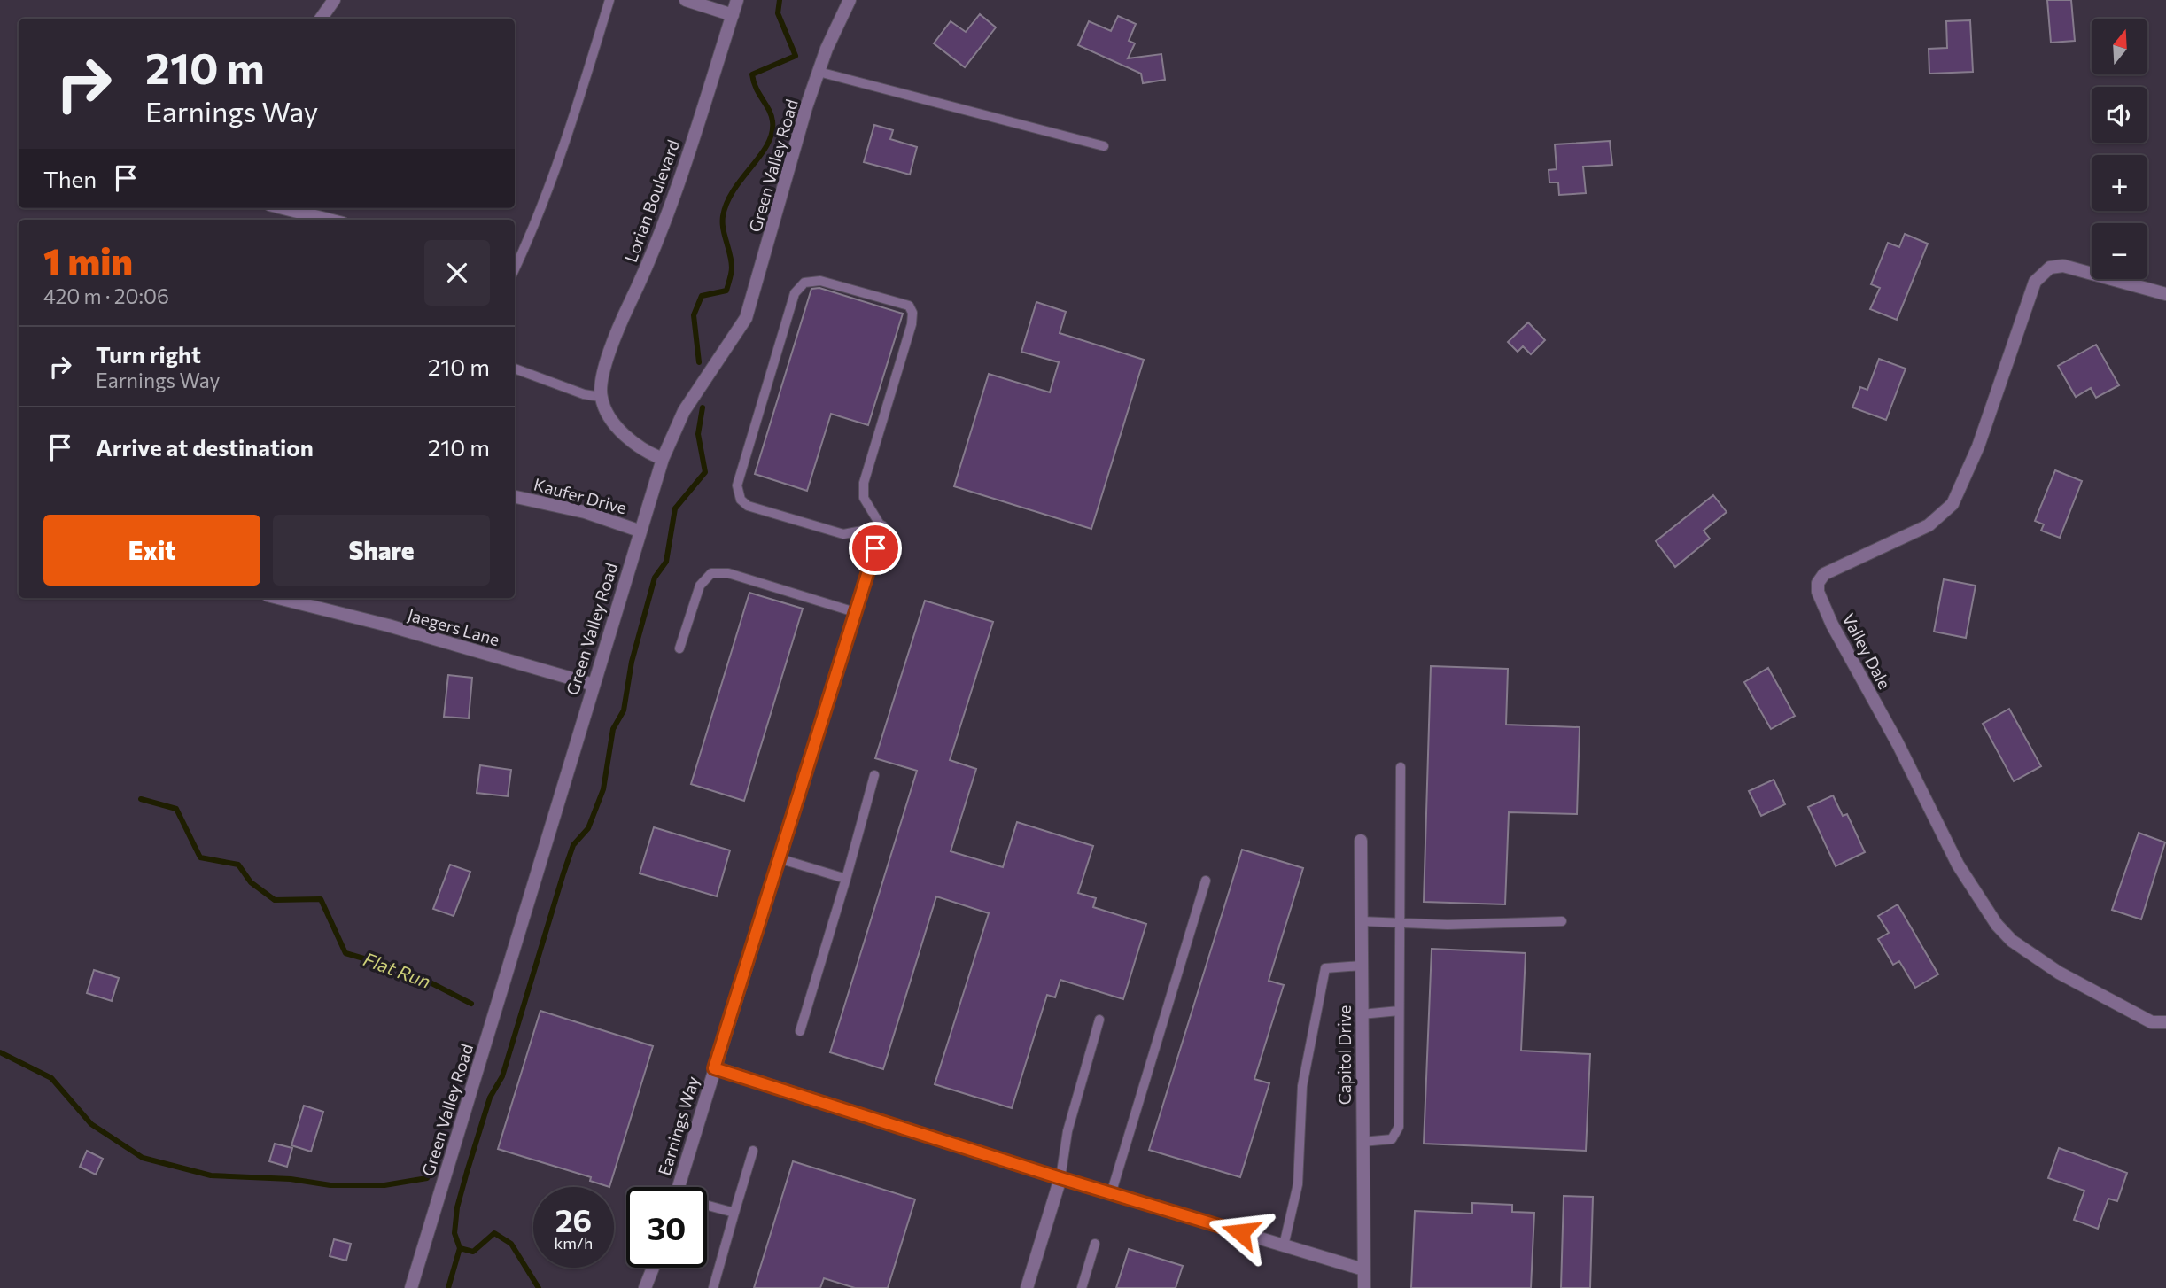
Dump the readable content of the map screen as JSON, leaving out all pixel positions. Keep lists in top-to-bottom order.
{
  "streets": {
    "street": [
      "Green Valley Road",
      "Lorian Boulevard",
      "Kaufer Drive",
      "Jaegers Lane",
      "Valley Dale",
      "Capitol Drive",
      "Earnings Way"
    ]
  },
  "crossings": [
    ["Green Valley Road", "Kaufer Drive"],
    ["Green Valley Road", "Jaegers Lane"]
  ],
  "water": ["Flat Run"],
  "north": "top",
  "page": {
    "map_buttons": ["+", "−"],
    "turn": ["210 m", "Earnings Way"],
    "then": "Then",
    "heading": ["1 min", "420 m · 20:06"],
    "list": [
      {
        "name": "Turn right",
        "note": "Earnings Way",
        "value": "210 m"
      },
      {
        "name": "Arrive at destination",
        "value": "210 m"
      }
    ],
    "buttons": ["Exit", "Share"],
    "speed": "26 km/h",
    "limit": "30"
  }
}
